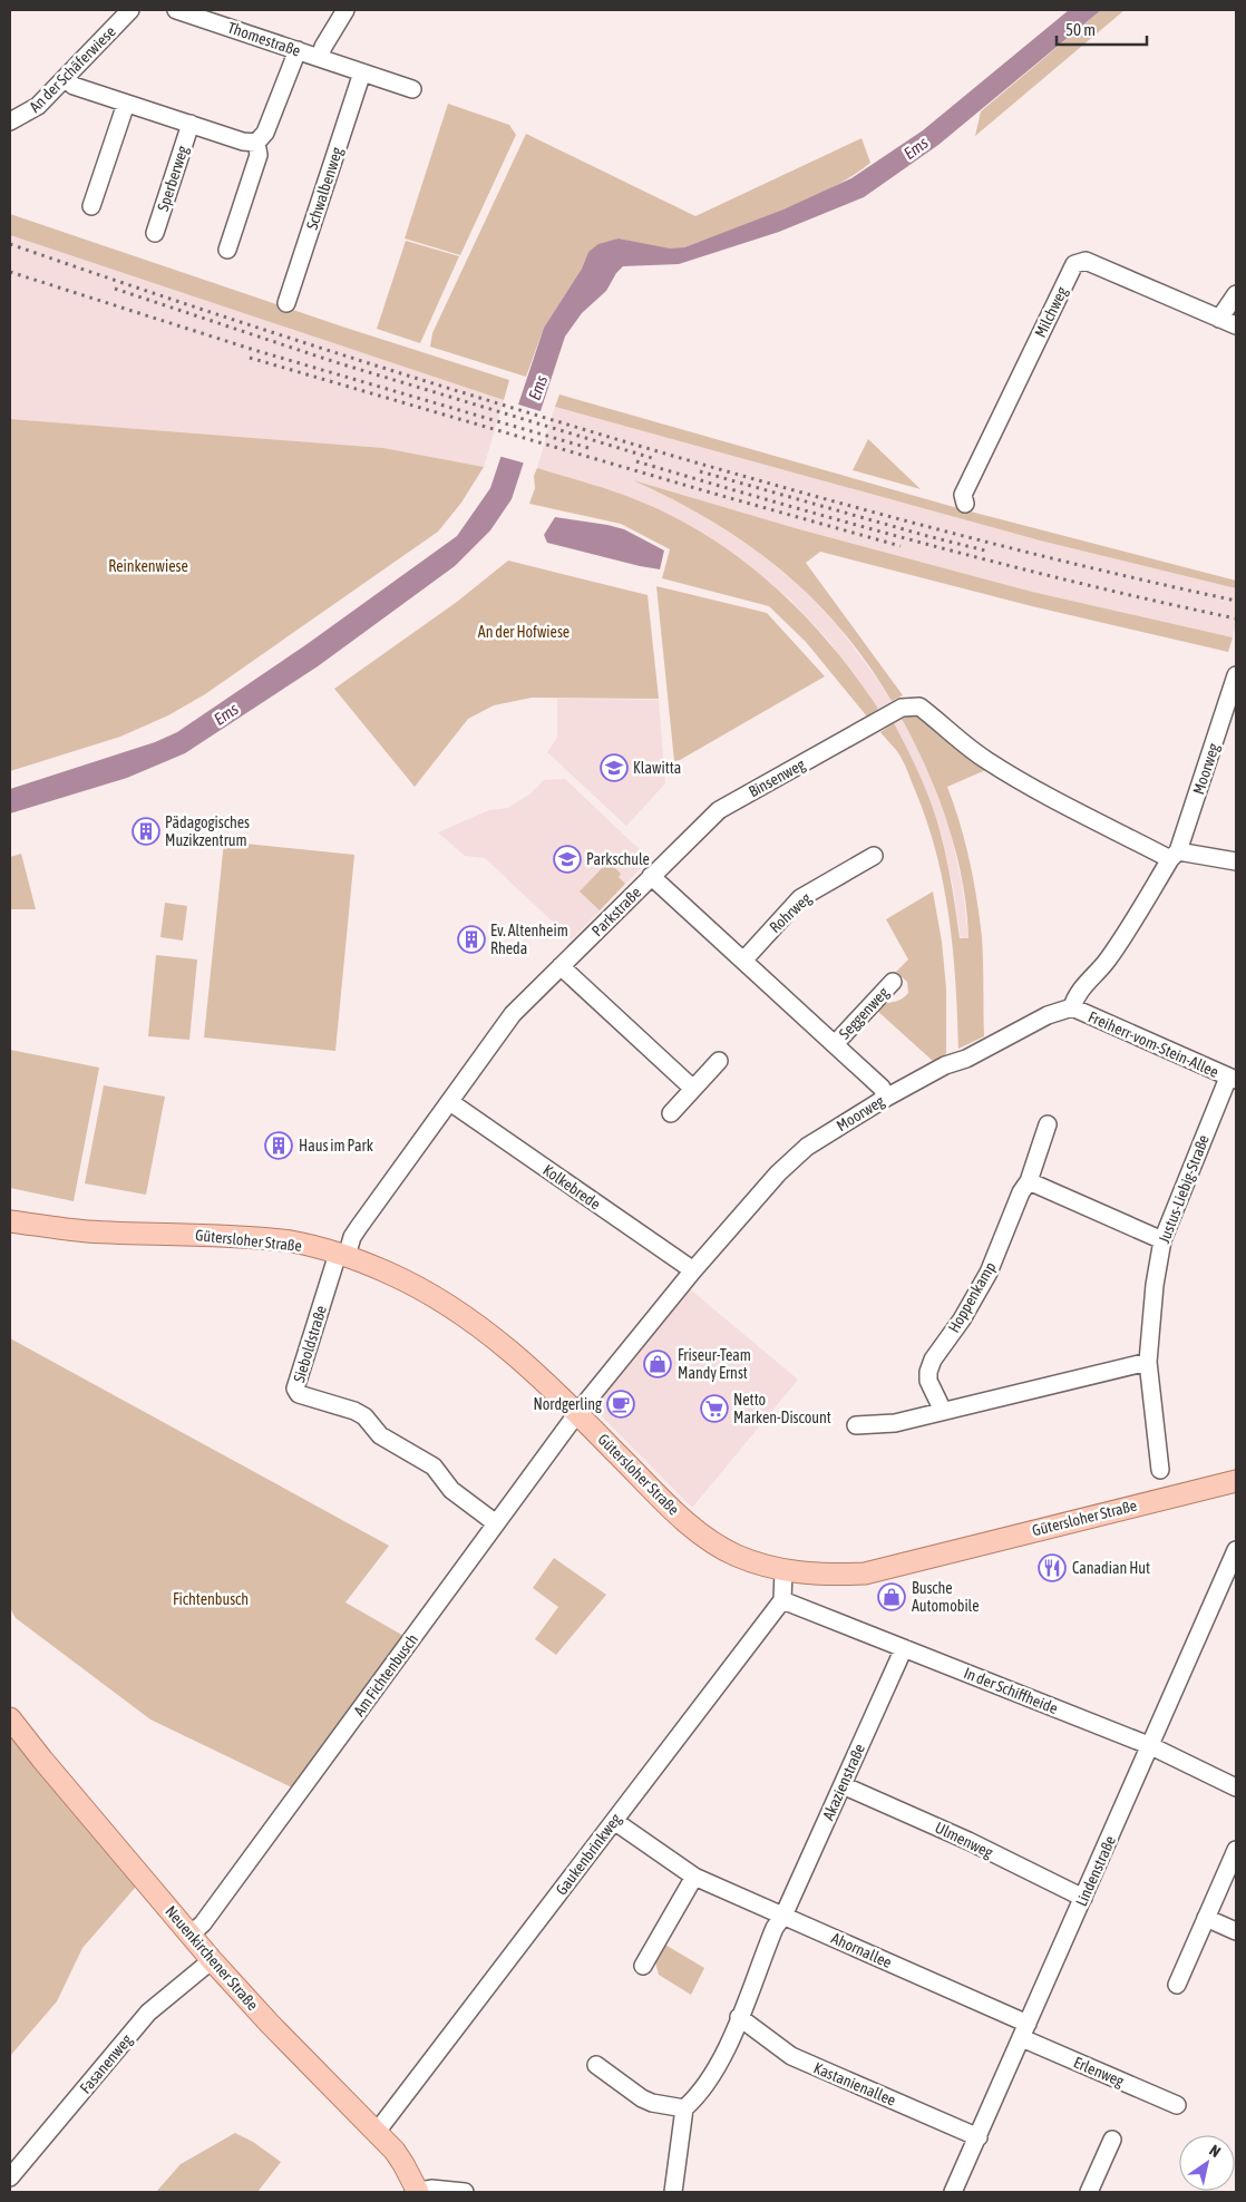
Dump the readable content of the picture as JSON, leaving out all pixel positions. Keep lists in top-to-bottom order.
{
  "streets": {
    "main road": ["Gütersloher Straße", "Neuenkirchener Straße"],
    "street": [
      "Thomestraße",
      "An der Schäferwiese",
      "Sperberweg",
      "Schwalbenweg",
      "Milchweg",
      "Moorweg",
      "Binsenweg",
      "Parkstraße",
      "Rohrweg",
      "Seggenweg",
      "Freiherr-vom-Stein-Allee",
      "Kolkebrede",
      "Justus-Liebig-Straße",
      "Hoppenkamp",
      "Sieboldstraße",
      "Am Fichtenbusch",
      "In der Schiffheide",
      "Akazienstraße",
      "Ulmenweg",
      "Gaukenbrinkweg",
      "Lindenstraße",
      "Ahornallee",
      "Fasanenweg",
      "Erlenweg",
      "Kastanienallee"
    ]
  },
  "crossings": [
    ["Thomestraße", "Schwalbenweg"],
    ["Moorweg", "Binsenweg"],
    ["Moorweg", "Parkstraße"],
    ["Moorweg", "Freiherr-vom-Stein-Allee"],
    ["Moorweg", "Kolkebrede"],
    ["Moorweg", "Gütersloher Straße"],
    ["Moorweg", "Am Fichtenbusch"],
    ["Binsenweg", "Parkstraße"],
    ["Parkstraße", "Rohrweg"],
    ["Parkstraße", "Seggenweg"],
    ["Parkstraße", "Kolkebrede"],
    ["Parkstraße", "Gütersloher Straße"],
    ["Parkstraße", "Sieboldstraße"],
    ["Freiherr-vom-Stein-Allee", "Justus-Liebig-Straße"],
    ["Gütersloher Straße", "Sieboldstraße"],
    ["Gütersloher Straße", "Am Fichtenbusch"],
    ["Sieboldstraße", "Am Fichtenbusch"],
    ["Am Fichtenbusch", "Neuenkirchener Straße"],
    ["In der Schiffheide", "Akazienstraße"],
    ["In der Schiffheide", "Gaukenbrinkweg"],
    ["In der Schiffheide", "Lindenstraße"],
    ["Akazienstraße", "Ulmenweg"],
    ["Akazienstraße", "Ahornallee"],
    ["Ulmenweg", "Lindenstraße"],
    ["Gaukenbrinkweg", "Ahornallee"],
    ["Gaukenbrinkweg", "Neuenkirchener Straße"],
    ["Lindenstraße", "Ahornallee"],
    ["Lindenstraße", "Erlenweg"],
    ["Lindenstraße", "Kastanienallee"],
    ["Ahornallee", "Erlenweg"],
    ["Neuenkirchener Straße", "Fasanenweg"]
  ],
  "water": ["Ems"],
  "parks": ["Reinkenwiese", "An der Hofwiese", "Fichtenbusch"],
  "places": {
    "school or university": ["Klawitta", "Parkschule"],
    "building": ["Pädagogisches Muzikzentrum", "Ev. Altenheim Rheda", "Haus im Park"],
    "shop": ["Friseur-Team Mandy Ernst", "Busche Automobile"],
    "cafe": ["Nordgerling"],
    "supermarket": ["Netto Marken-Discount"],
    "restaurant": ["Canadian Hut"]
  },
  "scale_bar": "50 m",
  "north": "top right"
}
